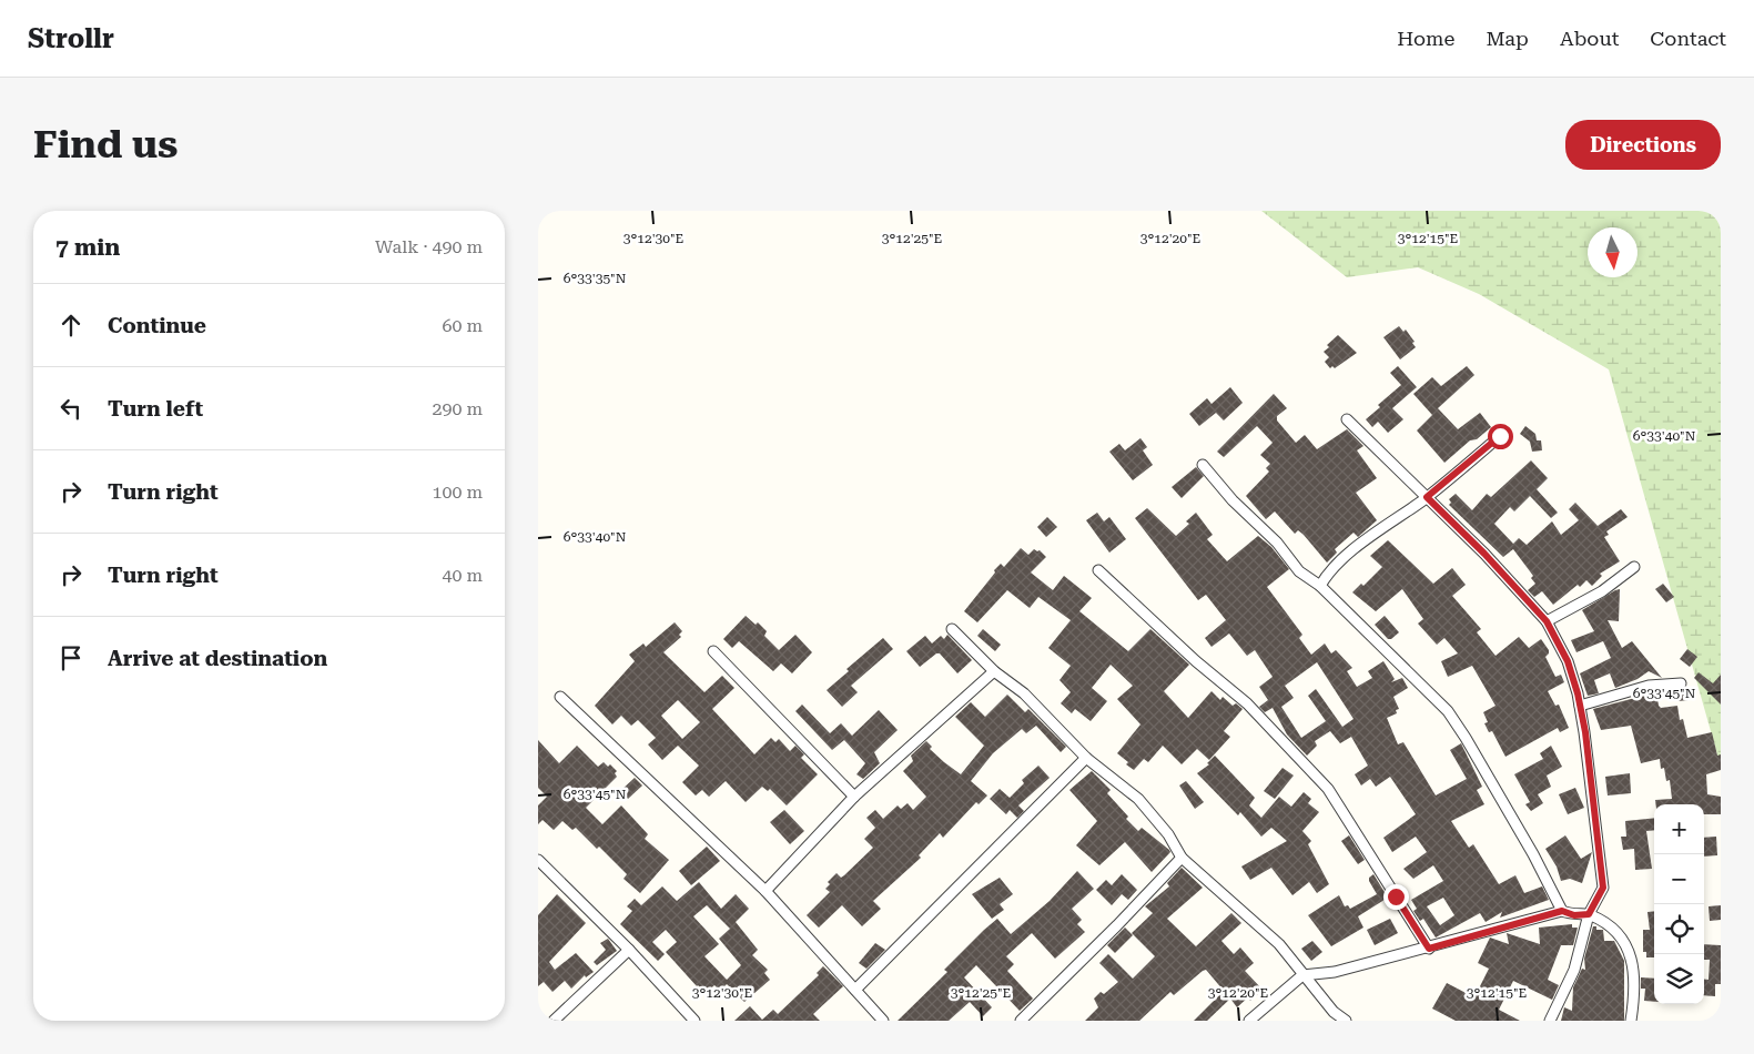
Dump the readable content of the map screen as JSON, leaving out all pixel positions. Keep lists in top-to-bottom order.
{
  "north": "bottom",
  "page": {
    "header": "Strollr",
    "nav": [
      "Home",
      "Map",
      "About",
      "Contact"
    ],
    "buttons": "Directions",
    "title": "Find us",
    "heading": ["7 min", "Walk · 490 m"],
    "list": [
      ["Continue", "60 m"],
      ["Turn left", "290 m"],
      ["Turn right", "100 m"],
      ["Turn right", "40 m"],
      "Arrive at destination"
    ],
    "map_buttons": ["+", "−"]
  },
  "coordinates": [
    "3°12'25\"E",
    "3°12'15\"E",
    "3°12'30\"E",
    "3°12'20\"E",
    "6°33'35\"N",
    "6°33'40\"N",
    "6°33'45\"N"
  ]
}
